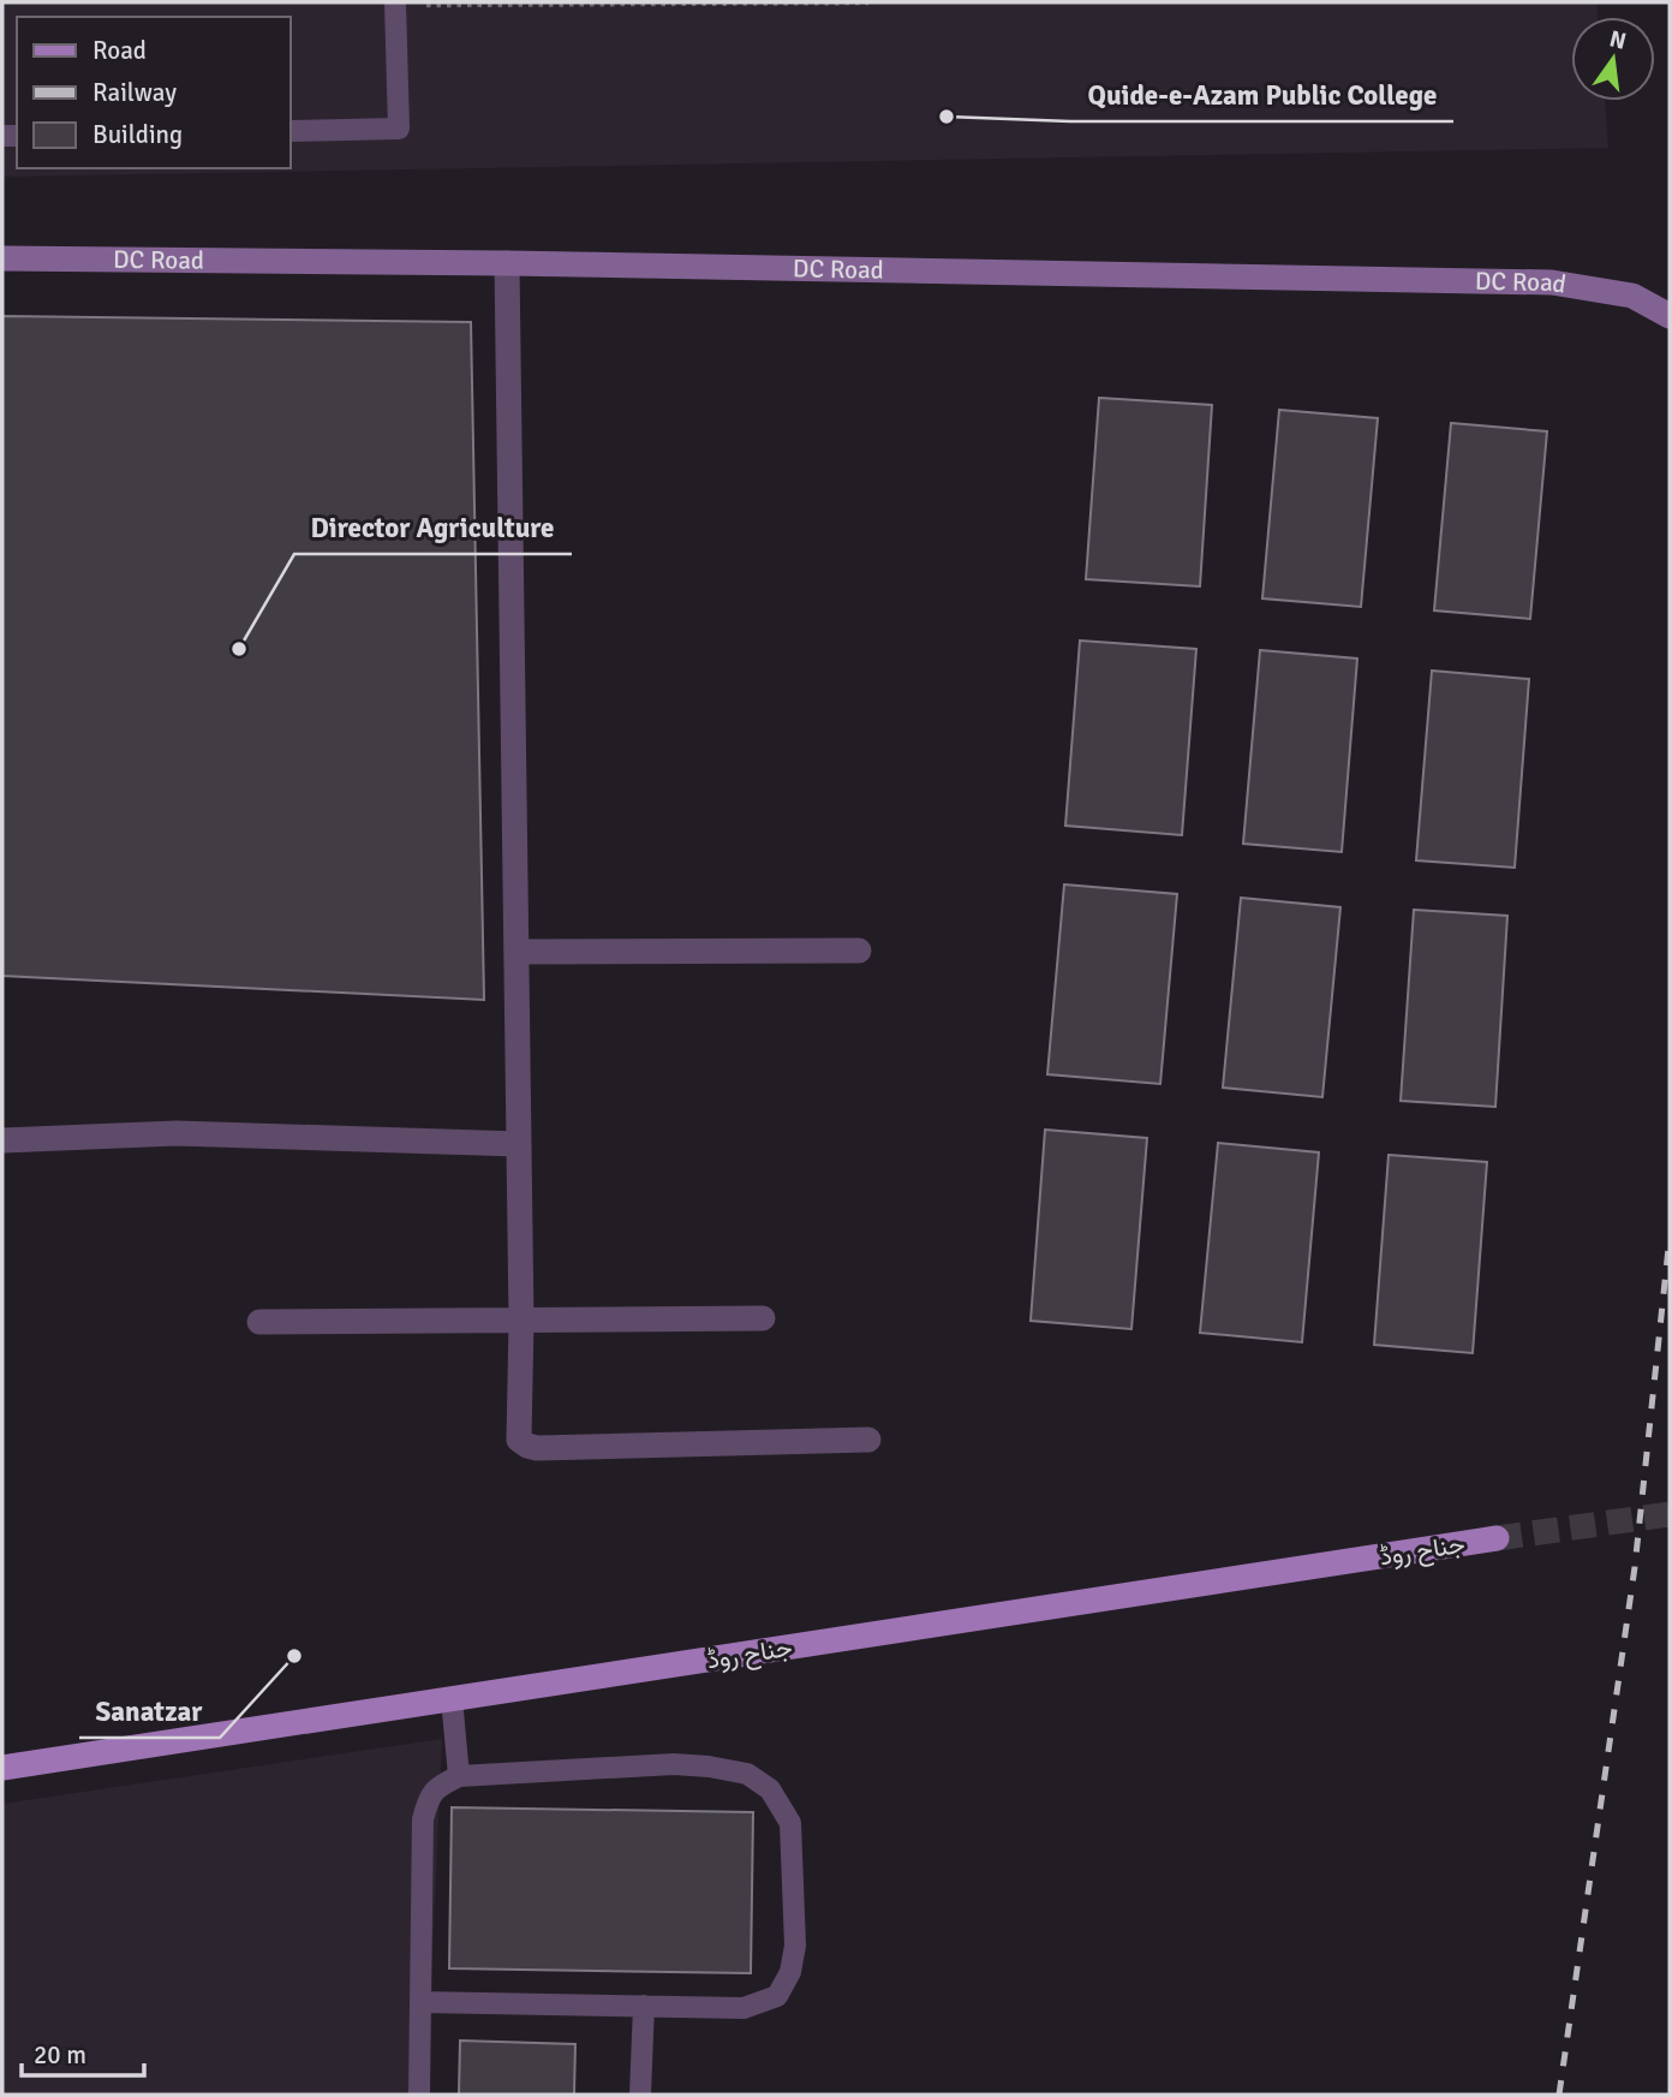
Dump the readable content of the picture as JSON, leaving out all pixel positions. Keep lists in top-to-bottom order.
{
  "streets": {
    "main road": ["DC Road", "جناح روڈ"]
  },
  "places": ["Quide-e-Azam Public College", "Director Agriculture", "Sanatzar"],
  "legend": ["Road", "Railway", "Building"],
  "scale_bar": "20 m",
  "north": "top"
}
